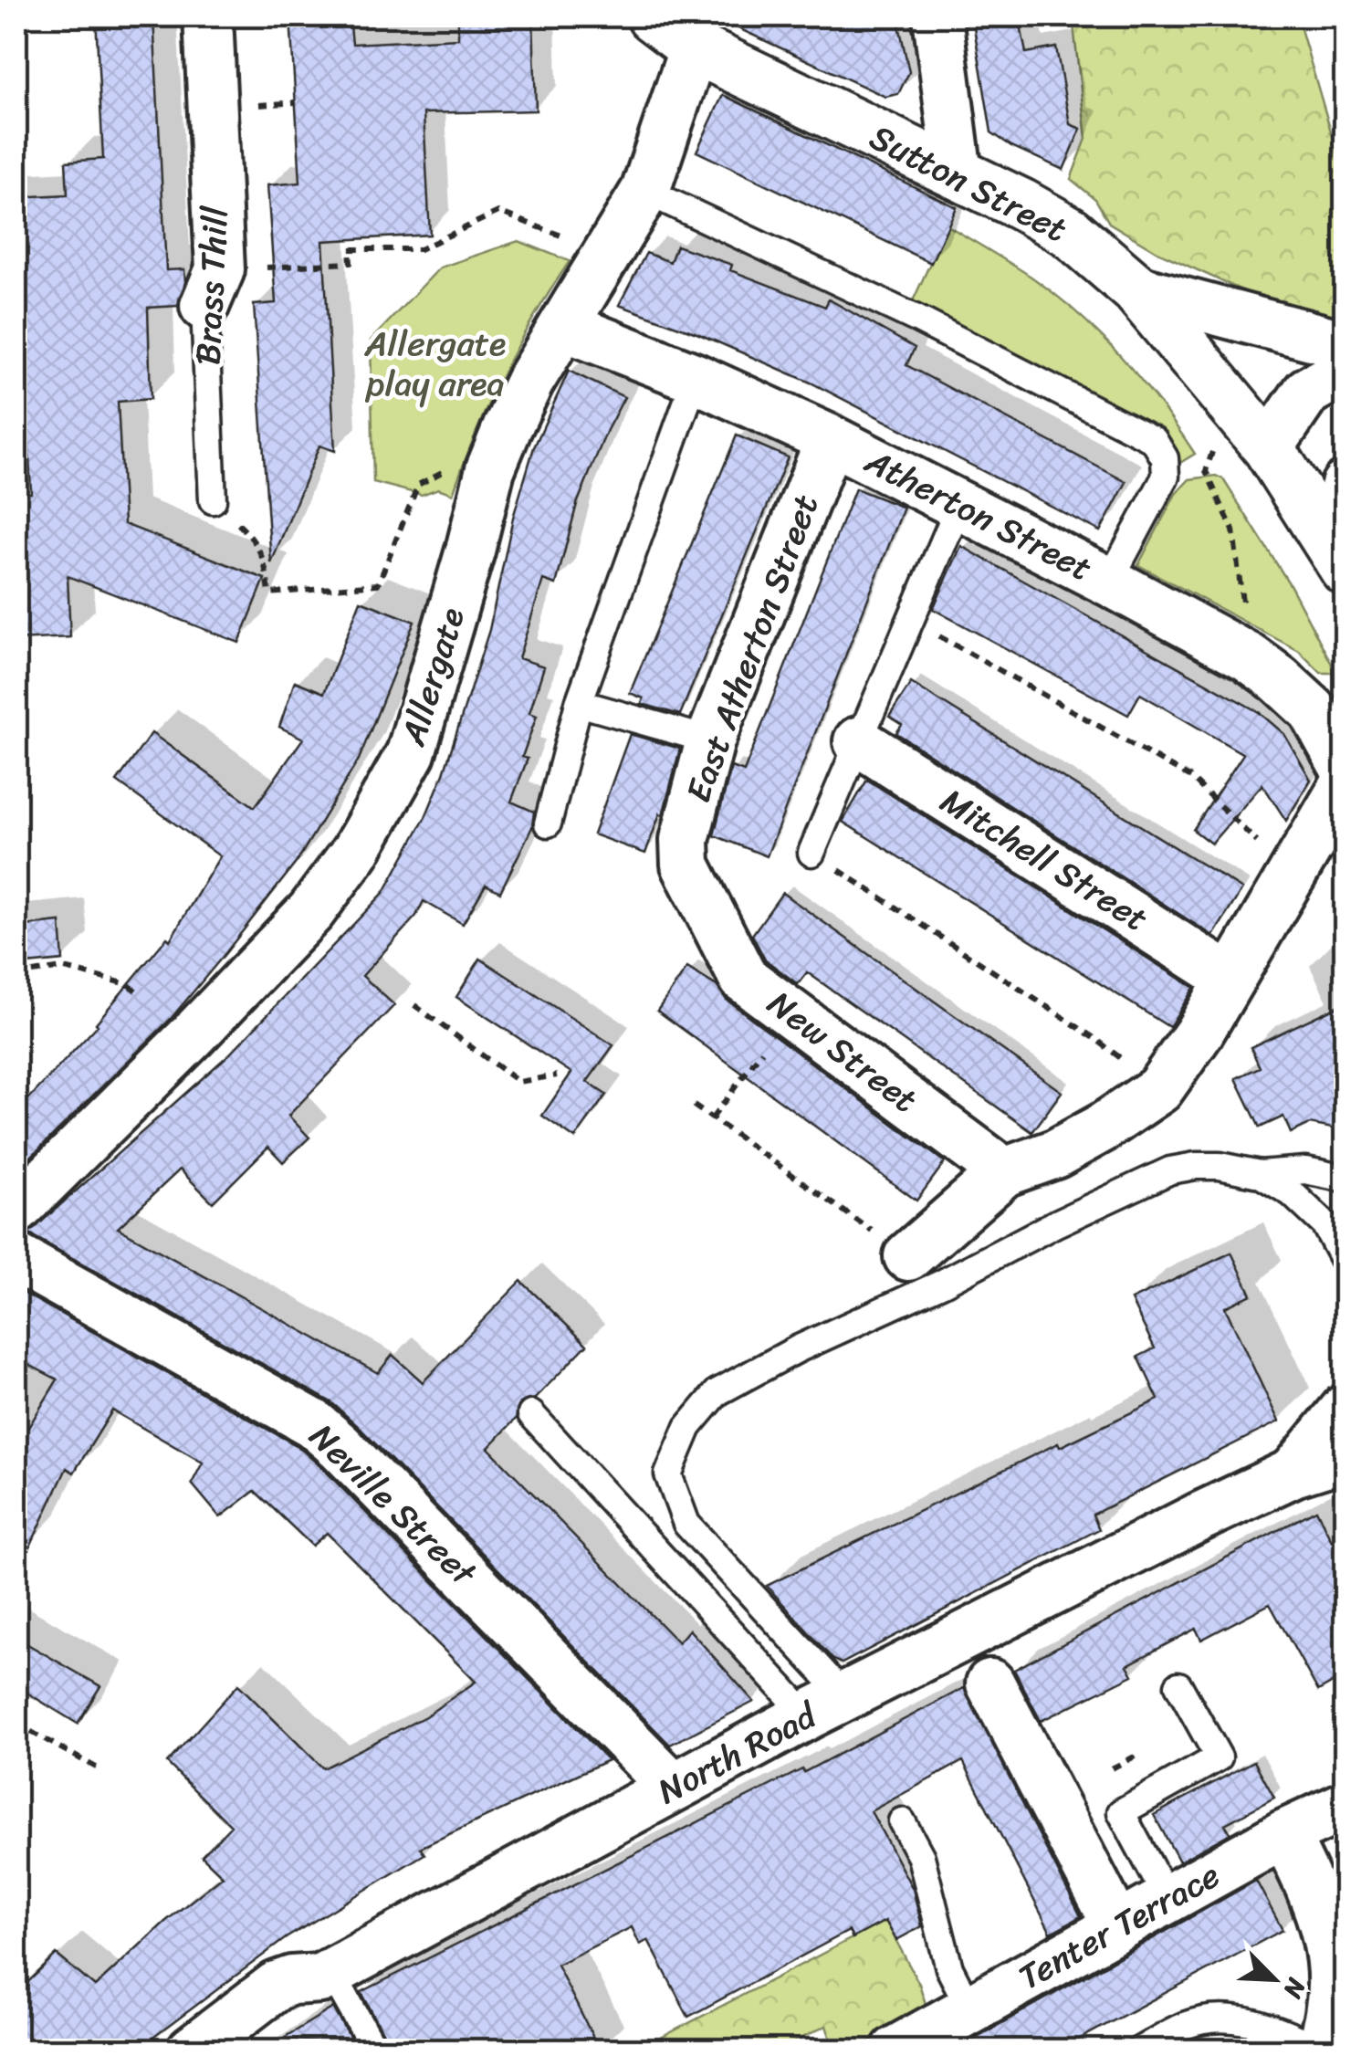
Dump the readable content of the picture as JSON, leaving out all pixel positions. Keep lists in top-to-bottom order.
{
  "streets": {
    "highway": ["Sutton Street"],
    "street": [
      "Brass Thill",
      "Atherton Street",
      "East Atherton Street",
      "Allergate",
      "Mitchell Street",
      "New Street",
      "Neville Street",
      "North Road",
      "Tenter Terrace"
    ]
  },
  "crossings": [
    ["Sutton Street", "Allergate"],
    ["Atherton Street", "East Atherton Street"],
    ["Atherton Street", "Allergate"],
    ["East Atherton Street", "New Street"],
    ["Neville Street", "North Road"]
  ],
  "parks": ["Allergate play area"],
  "north": "bottom right"
}
